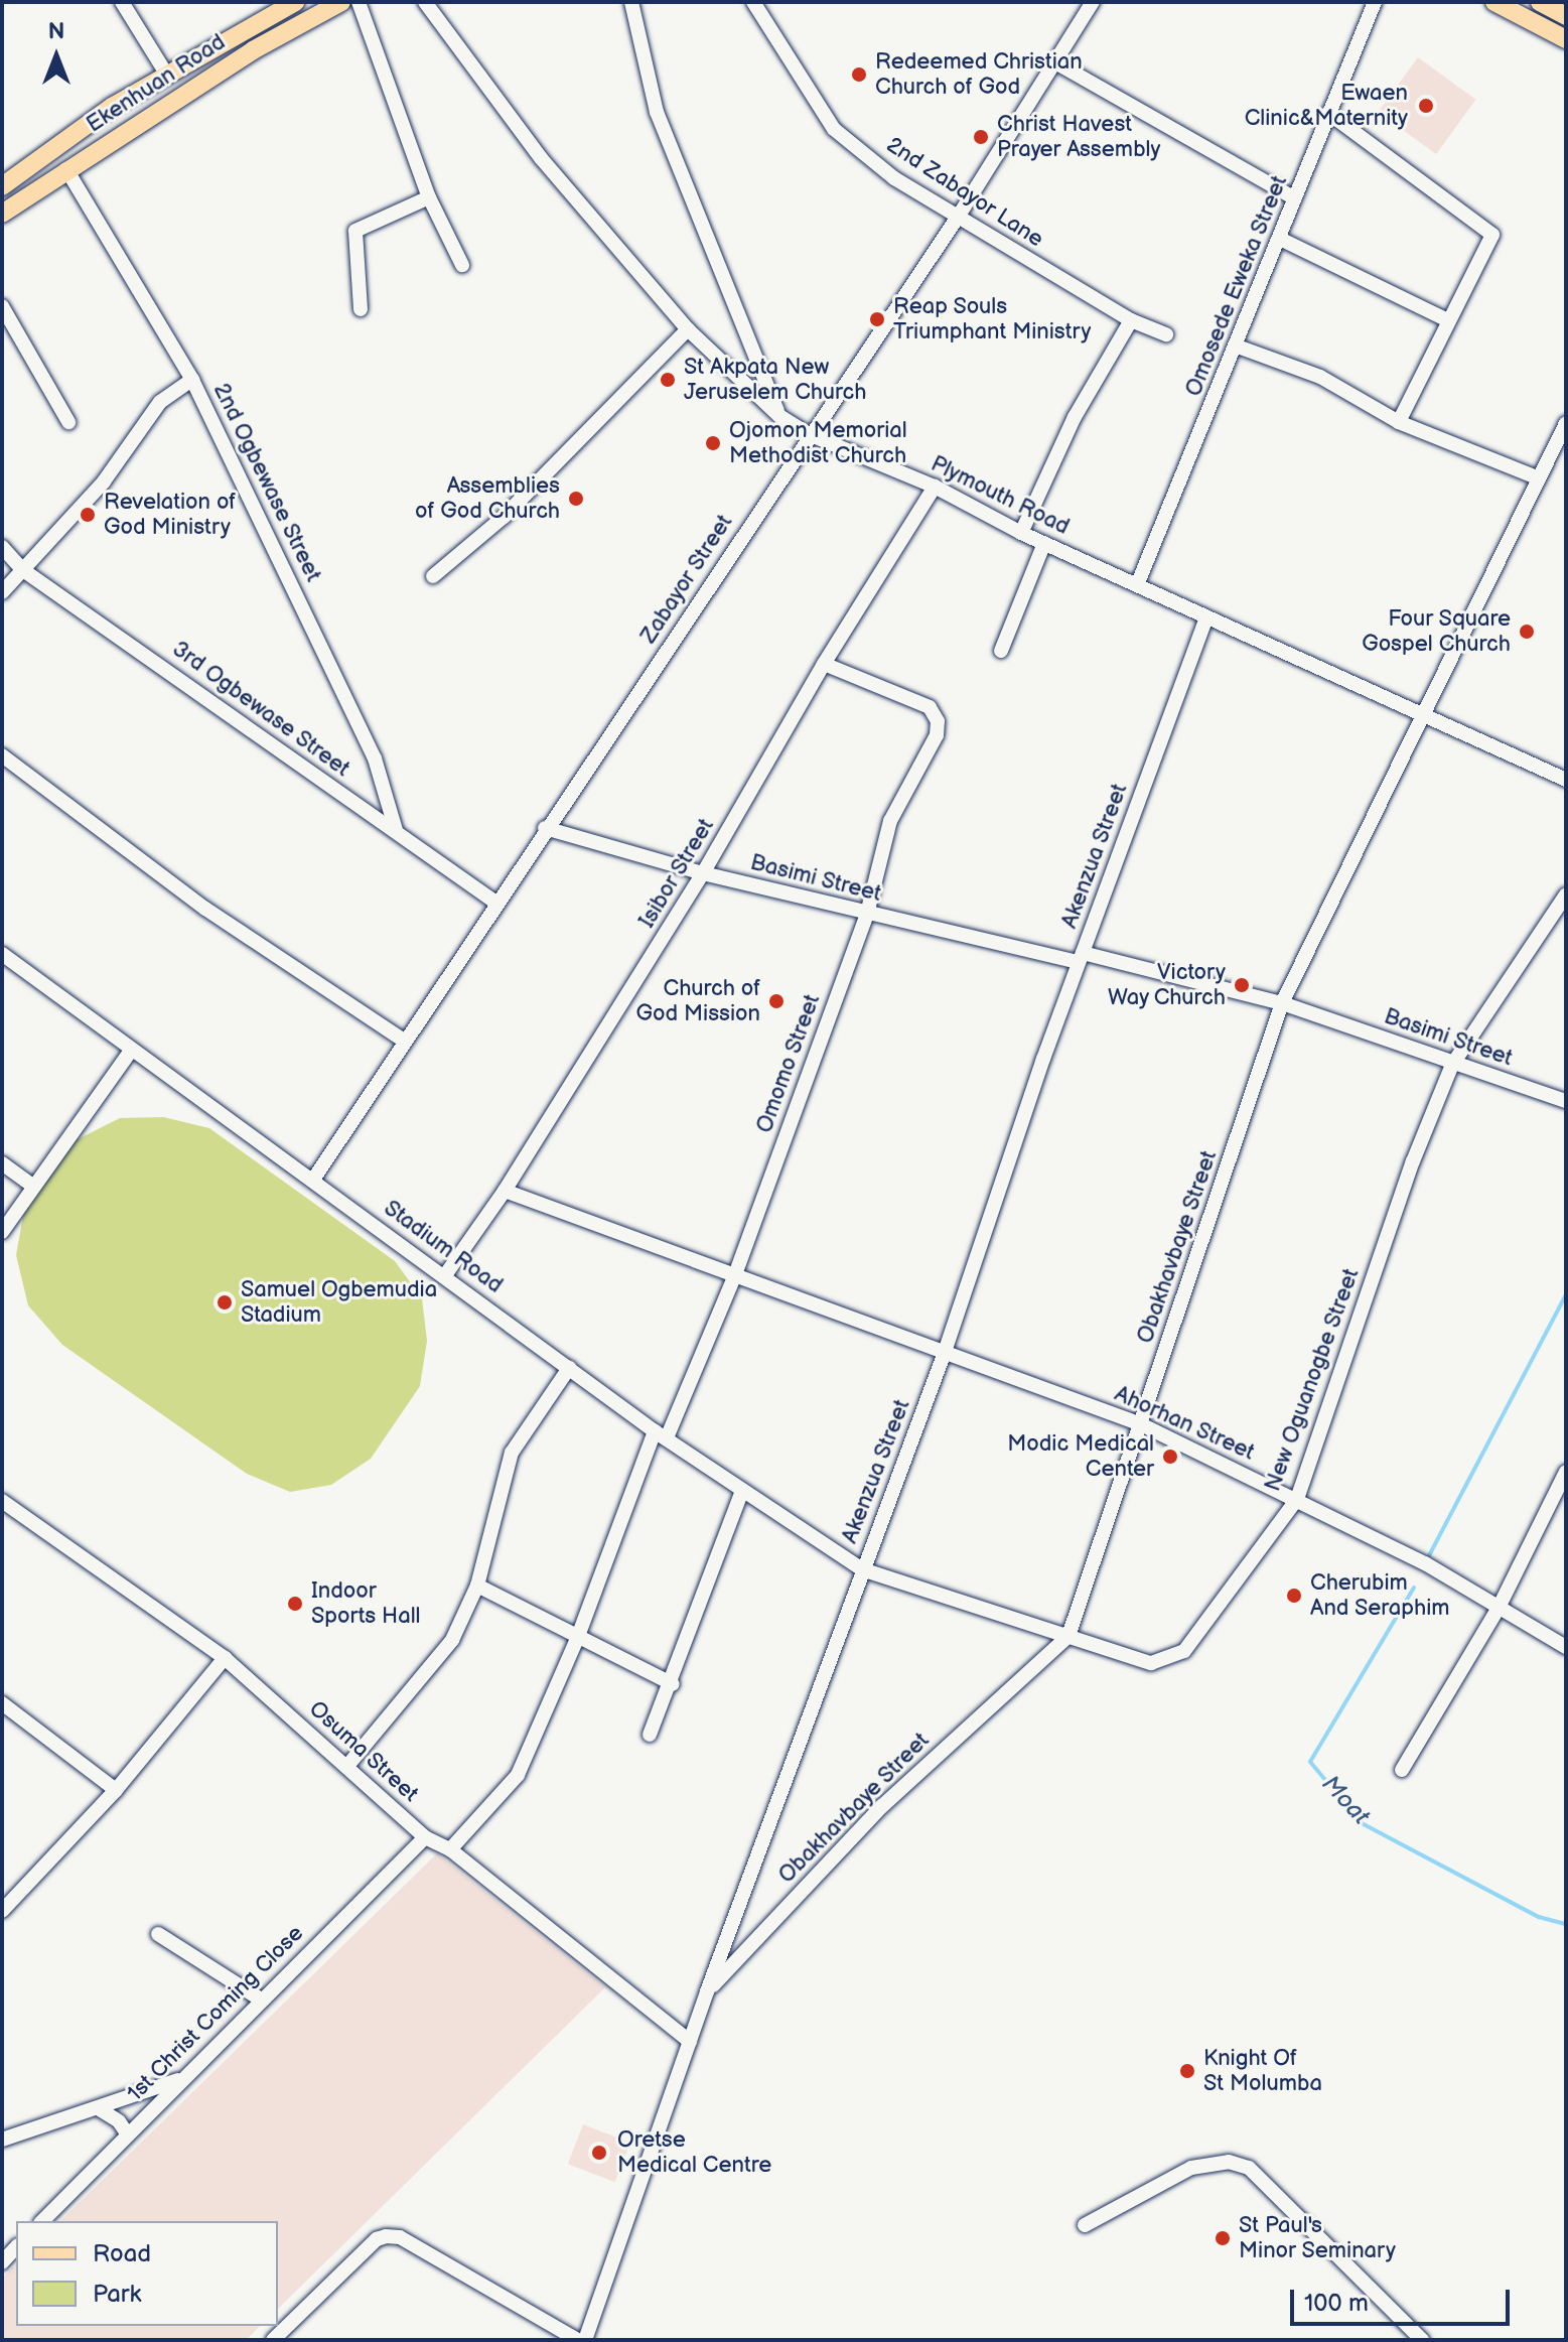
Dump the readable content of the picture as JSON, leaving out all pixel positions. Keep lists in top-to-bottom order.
{
  "streets": {
    "main road": ["Ekenhuan Road"],
    "street": [
      "2nd Zabayor Lane",
      "Omosede Eweka Street",
      "2nd Ogbewase Street",
      "Plymouth Road",
      "Zabayor Street",
      "3rd Ogbewase Street",
      "Akenzua Street",
      "Isibor Street",
      "Basimi Street",
      "Omomo Street",
      "Stadium Road",
      "Obakhavbaye Street",
      "New Oguanogbe Street",
      "Ahorhan Street",
      "Osuma Street",
      "1st Christ Coming Close"
    ]
  },
  "crossings": [
    ["Ekenhuan Road", "2nd Ogbewase Street"],
    ["2nd Zabayor Lane", "Zabayor Street"],
    ["Omosede Eweka Street", "Plymouth Road"],
    ["2nd Ogbewase Street", "3rd Ogbewase Street"],
    ["Plymouth Road", "Zabayor Street"],
    ["Plymouth Road", "Akenzua Street"],
    ["Plymouth Road", "Isibor Street"],
    ["Plymouth Road", "Obakhavbaye Street"],
    ["Zabayor Street", "3rd Ogbewase Street"],
    ["Zabayor Street", "Basimi Street"],
    ["Zabayor Street", "Stadium Road"],
    ["Akenzua Street", "Basimi Street"],
    ["Akenzua Street", "Stadium Road"],
    ["Akenzua Street", "Obakhavbaye Street"],
    ["Akenzua Street", "New Oguanogbe Street"],
    ["Akenzua Street", "Ahorhan Street"],
    ["Akenzua Street", "Osuma Street"],
    ["Isibor Street", "Basimi Street"],
    ["Isibor Street", "Omomo Street"],
    ["Isibor Street", "Stadium Road"],
    ["Isibor Street", "Ahorhan Street"],
    ["Basimi Street", "Omomo Street"],
    ["Basimi Street", "Obakhavbaye Street"],
    ["Basimi Street", "New Oguanogbe Street"],
    ["Omomo Street", "Stadium Road"],
    ["Omomo Street", "Ahorhan Street"],
    ["Omomo Street", "Osuma Street"],
    ["Stadium Road", "New Oguanogbe Street"],
    ["Obakhavbaye Street", "New Oguanogbe Street"],
    ["Obakhavbaye Street", "Ahorhan Street"],
    ["New Oguanogbe Street", "Ahorhan Street"],
    ["Osuma Street", "1st Christ Coming Close"]
  ],
  "water": ["Moat"],
  "places": [
    "Redeemed Christian Church of God",
    "Ewaen Clinic&Maternity",
    "Christ Havest Prayer Assembly",
    "Reap Souls Triumphant Ministry",
    "St Akpata New Jeruselem Church",
    "Ojomon Memorial Methodist Church",
    "Assemblies of God Church",
    "Revelation of God Ministry",
    "Four Square Gospel Church",
    "Victory Way Church",
    "Church of God Mission",
    "Samuel Ogbemudia Stadium",
    "Modic Medical Center",
    "Cherubim And Seraphim",
    "Indoor Sports Hall",
    "Knight Of St Molumba",
    "Oretse Medical Centre",
    "St Paul's Minor Seminary"
  ],
  "legend": ["Road", "Park"],
  "scale_bar": "100 m",
  "north": "top"
}
